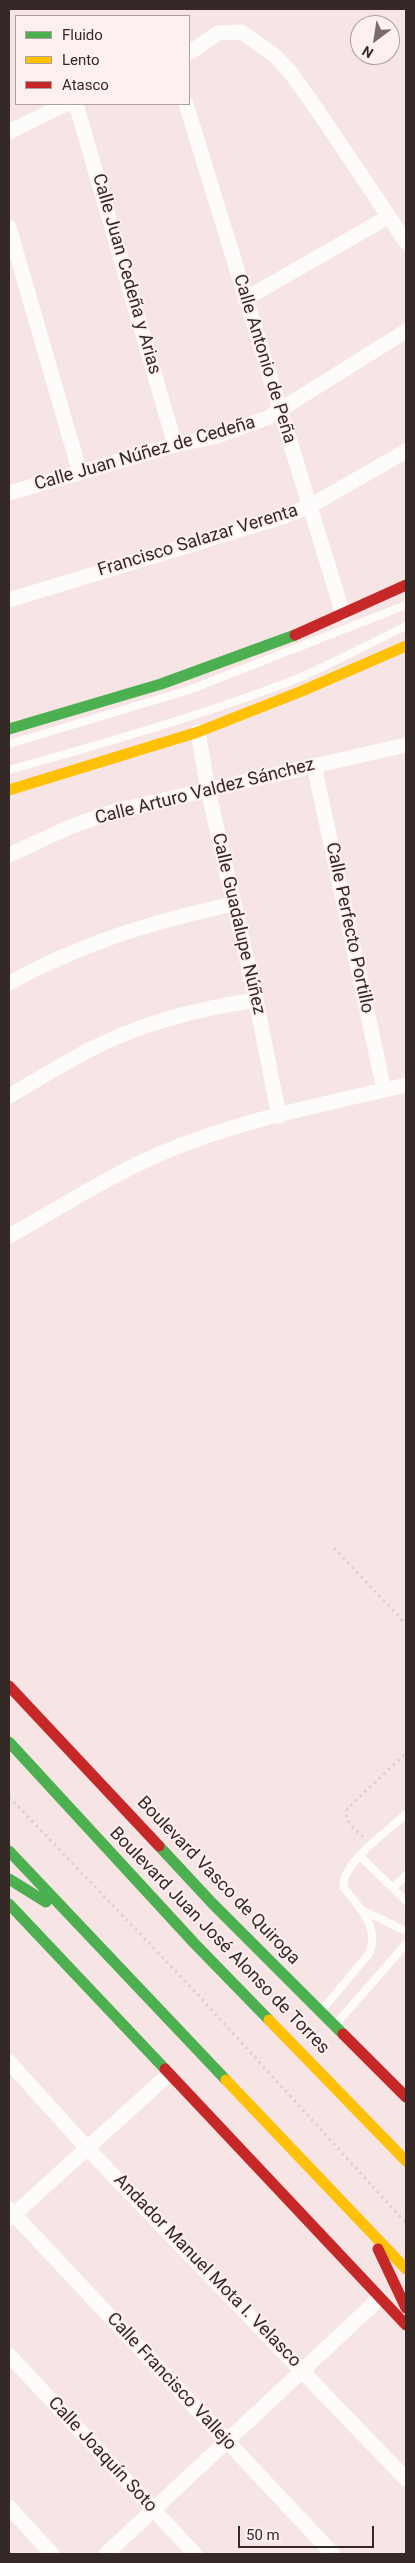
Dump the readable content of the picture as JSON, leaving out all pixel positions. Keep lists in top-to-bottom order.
{
  "streets": {
    "main road": ["Boulevard Vasco de Quiroga", "Boulevard Juan José Alonso de Torres"],
    "street": [
      "Calle Juan Cedeña y Arias",
      "Calle Antonio de Peña",
      "Calle Juan Núñez de Cedeña",
      "Francisco Salazar Verenta",
      "Calle Arturo Valdez Sánchez",
      "Calle Guadalupe Núñez",
      "Calle Perfecto Portillo",
      "Andador Manuel Mota I. Velasco",
      "Calle Francisco Vallejo",
      "Calle Joaquín Soto"
    ]
  },
  "crossings": [
    ["Calle Juan Cedeña y Arias", "Calle Juan Núñez de Cedeña"],
    ["Calle Antonio de Peña", "Calle Juan Núñez de Cedeña"],
    ["Calle Antonio de Peña", "Francisco Salazar Verenta"],
    ["Calle Arturo Valdez Sánchez", "Calle Guadalupe Núñez"],
    ["Calle Arturo Valdez Sánchez", "Calle Perfecto Portillo"]
  ],
  "legend": ["Fluido", "Lento", "Atasco"],
  "scale_bar": "50 m",
  "north": "bottom left"
}
